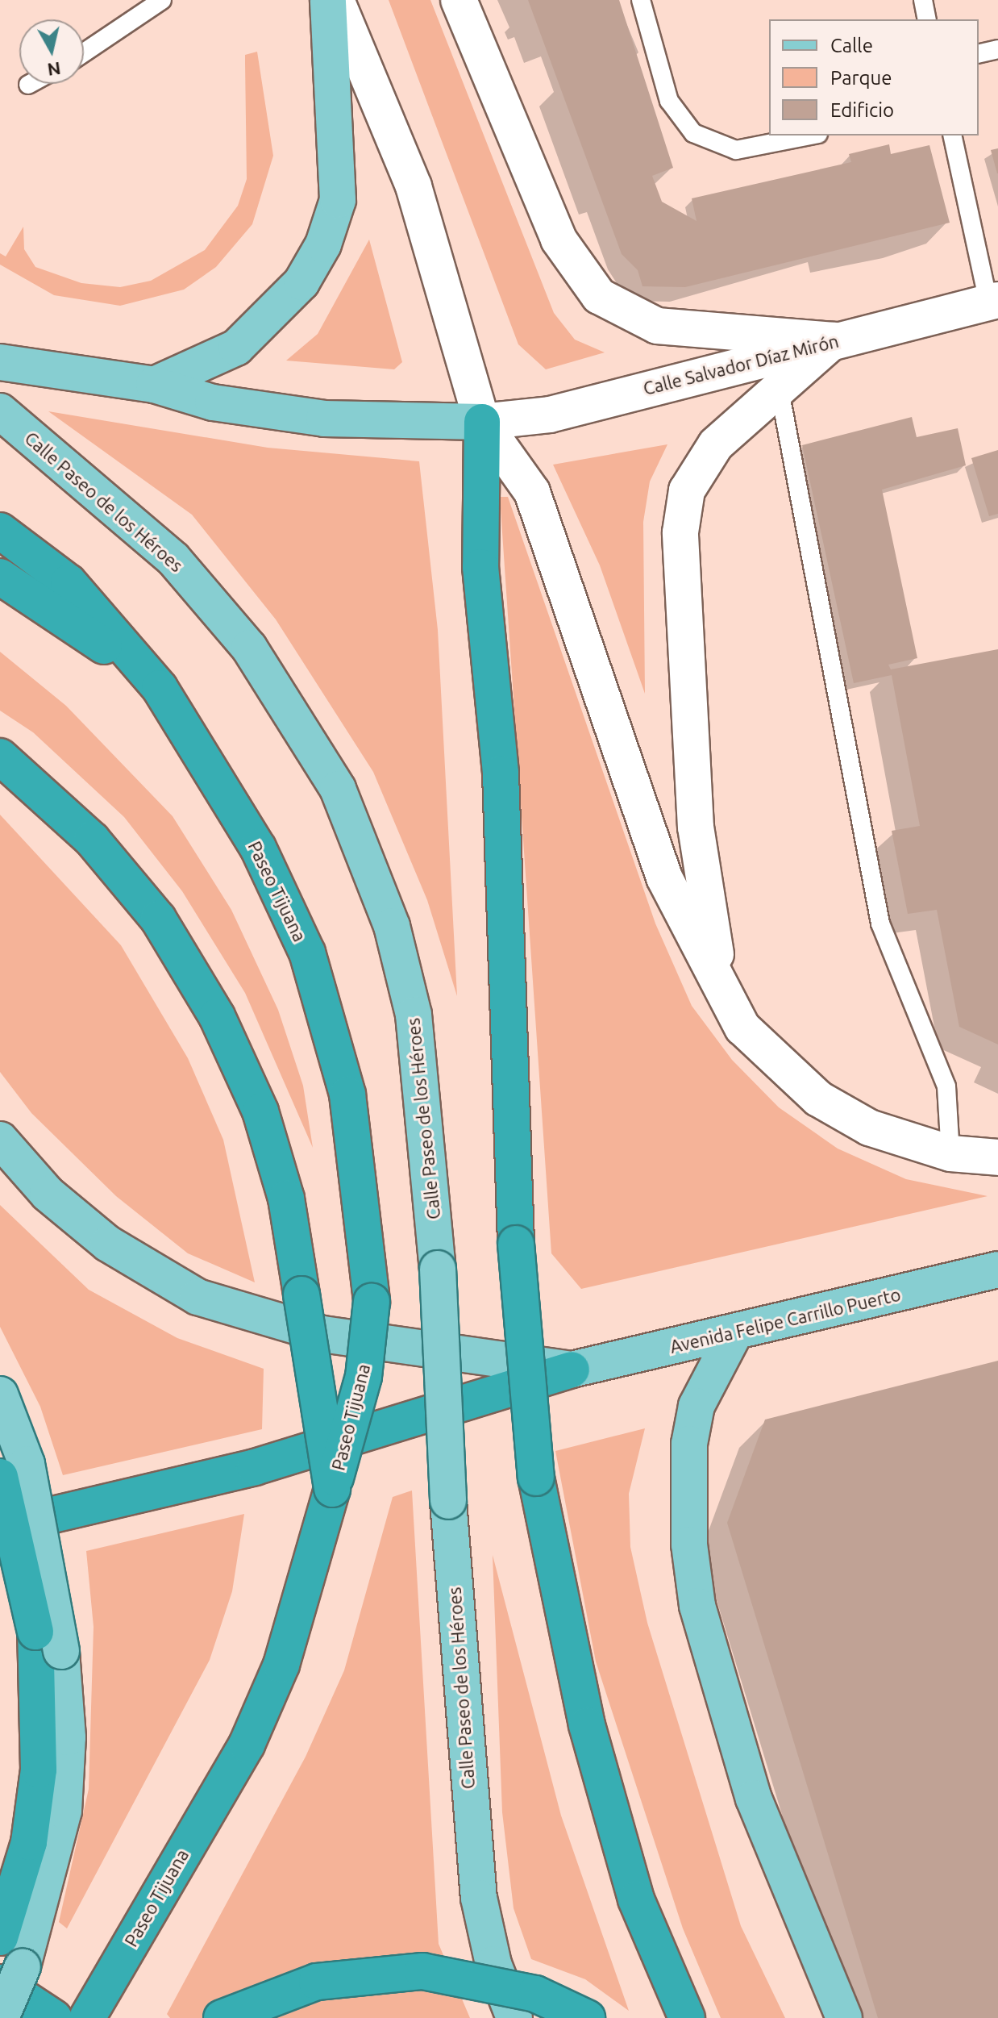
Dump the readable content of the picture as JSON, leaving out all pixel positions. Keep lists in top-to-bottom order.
{
  "streets": {
    "highway": ["Paseo Tijuana"],
    "main road": ["Calle Salvador Díaz Mirón", "Calle Paseo de los Héroes", "Avenida Felipe Carrillo Puerto"]
  },
  "legend": ["Calle", "Parque", "Edificio"],
  "north": "bottom"
}
